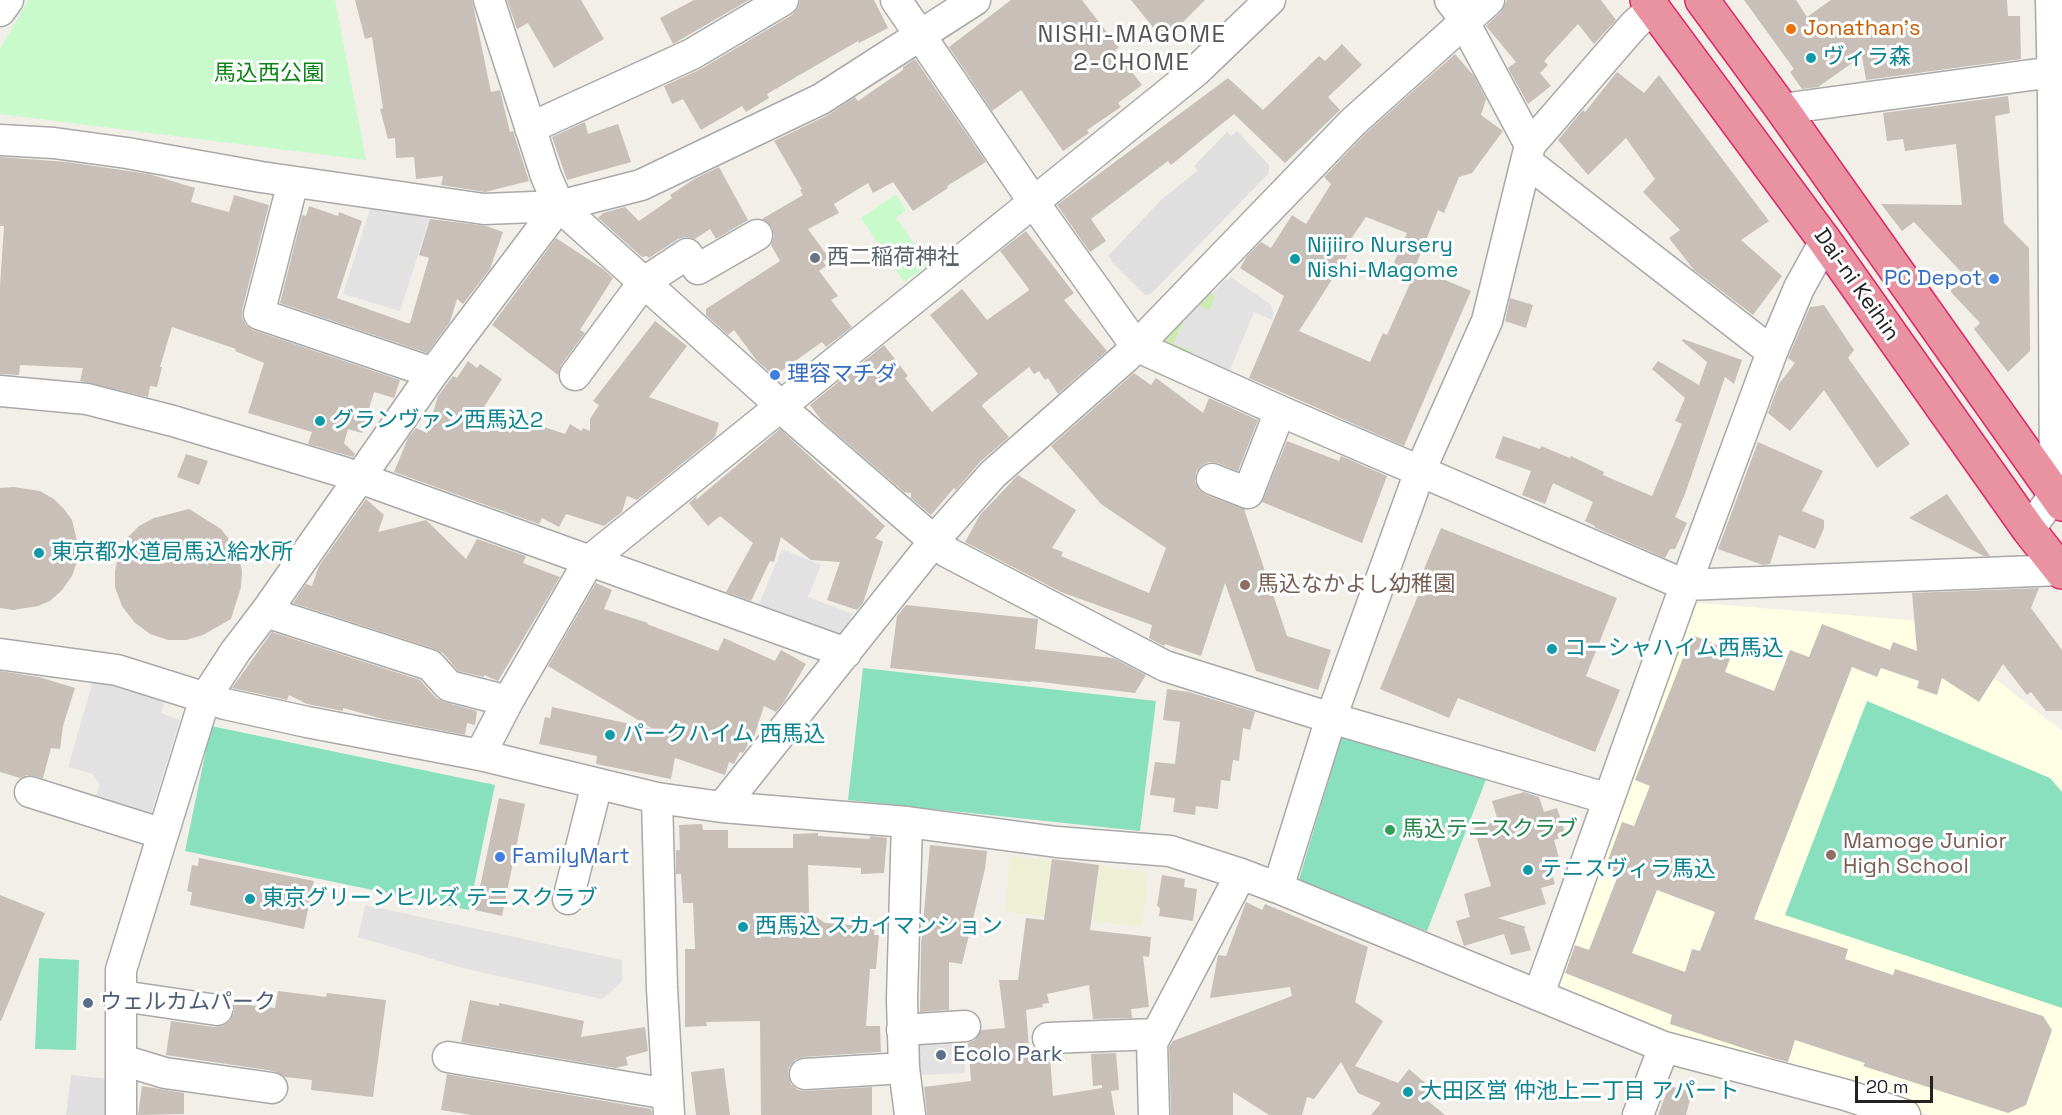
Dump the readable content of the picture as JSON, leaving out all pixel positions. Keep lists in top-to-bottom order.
{
  "streets": {
    "highway": ["Dai-ni Keihin"]
  },
  "districts": ["NISHI-MAGOME 2-CHOME"],
  "parks": ["馬込西公園"],
  "places": [
    "Jonathan's",
    "ヴィラ森",
    "西二稲荷神社",
    "Nijiiro Nursery Nishi-Magome",
    "PC Depot",
    "理容マチダ",
    "グランヴァン西馬込2",
    "東京都水道局馬込給水所",
    "馬込なかよし幼稚園",
    "コーシャハイム西馬込",
    "パークハイム 西馬込",
    "馬込テニスクラブ",
    "Mamoge Junior High School",
    "FamilyMart",
    "テニスヴィラ馬込",
    "東京グリーンヒルズ テニスクラブ",
    "西馬込 スカイマンション",
    "ウェルカムパーク",
    "Ecolo Park",
    "大田区営 仲池上二丁目 アパート"
  ],
  "scale_bar": "20 m"
}
